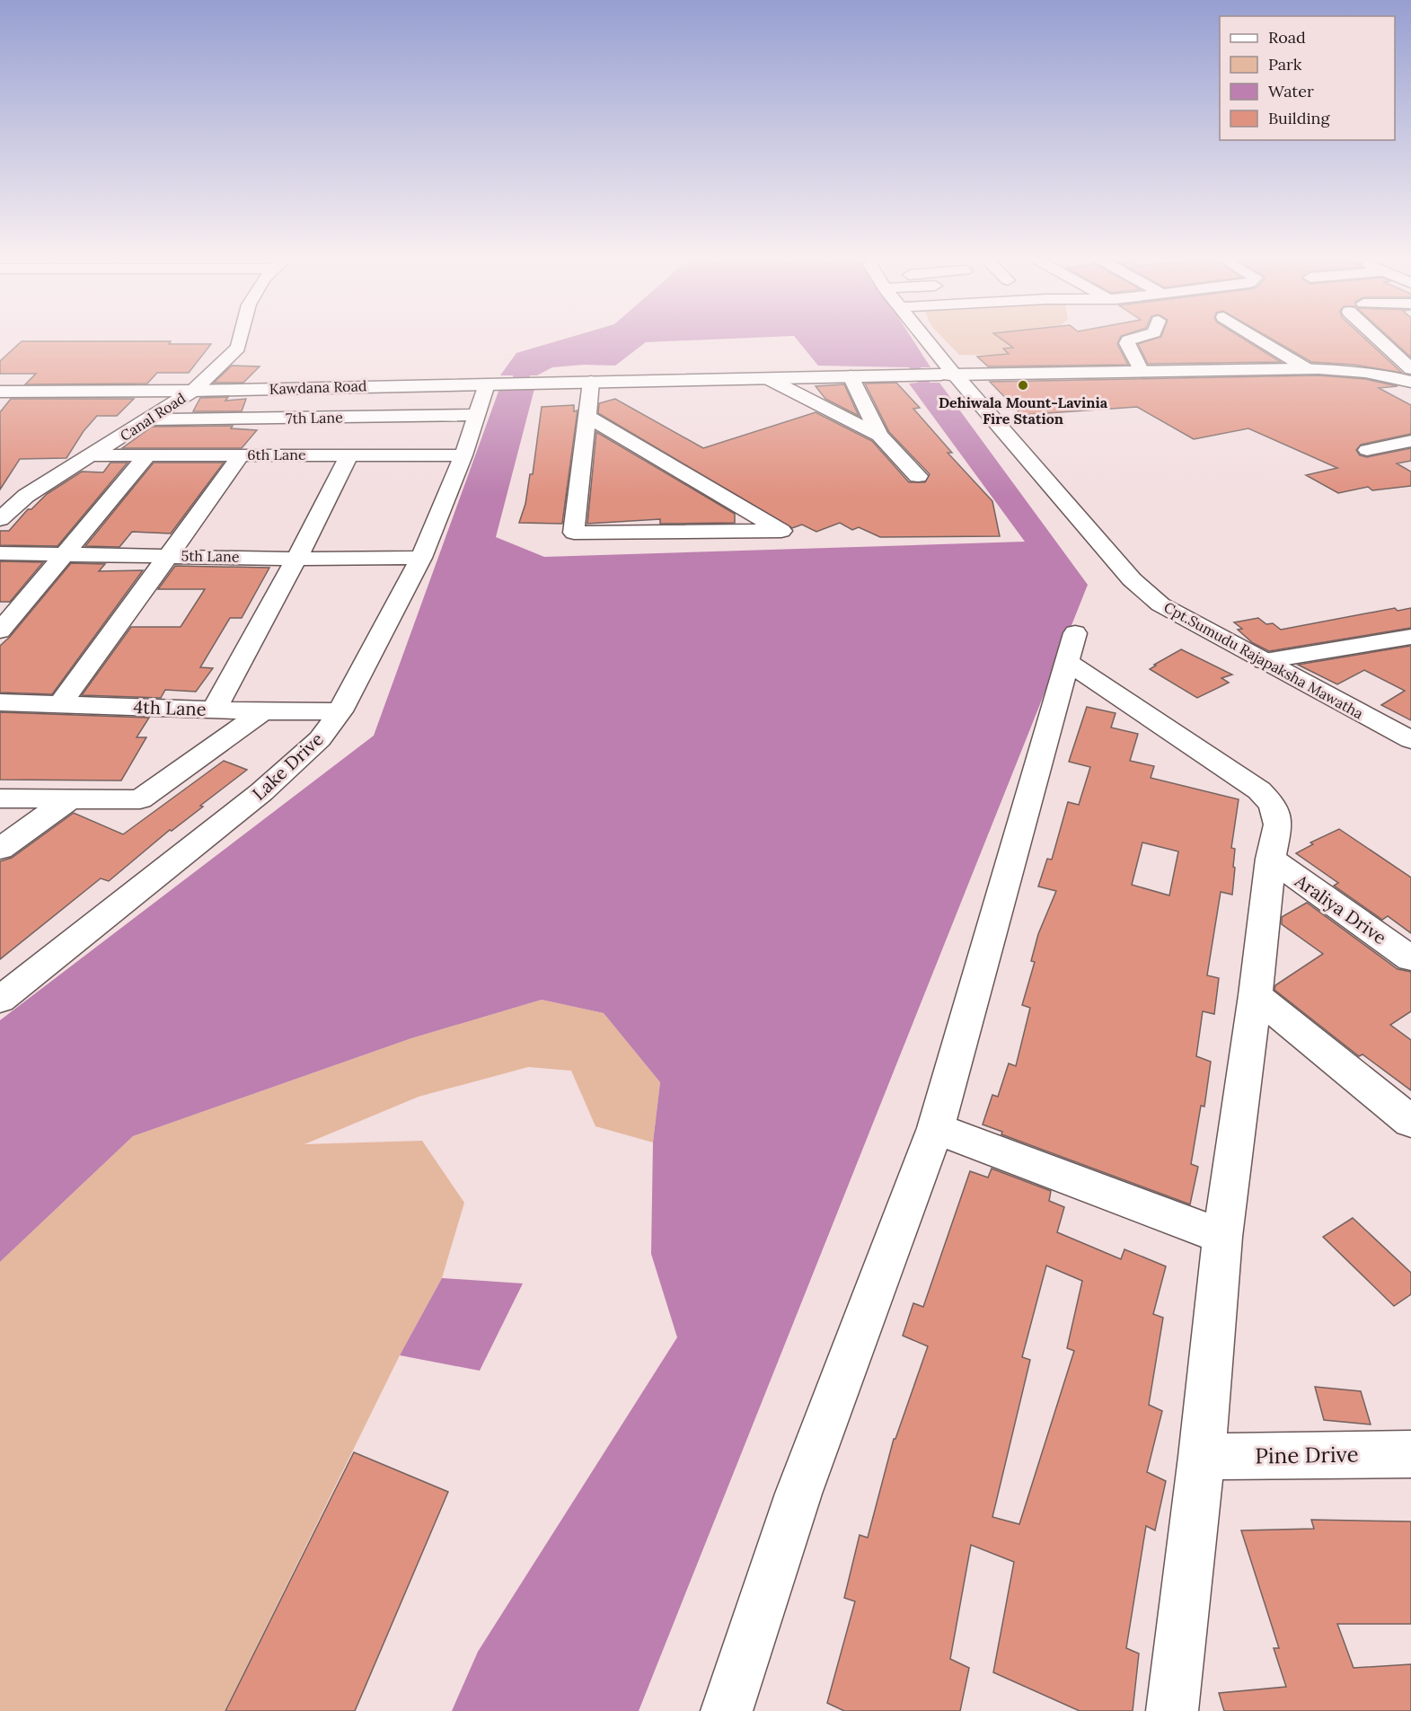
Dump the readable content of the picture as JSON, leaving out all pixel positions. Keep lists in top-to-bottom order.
{
  "streets": {
    "street": [
      "Kawdana Road",
      "Canal Road",
      "7th Lane",
      "6th Lane",
      "5th Lane",
      "Cpt.Sumudu Rajapaksha Mawatha",
      "4th Lane",
      "Lake Drive",
      "Araliya Drive",
      "Pine Drive"
    ]
  },
  "crossings": [
    ["Kawdana Road", "Canal Road"],
    ["Kawdana Road", "Cpt.Sumudu Rajapaksha Mawatha"],
    ["Kawdana Road", "Lake Drive"],
    ["Canal Road", "7th Lane"],
    ["Canal Road", "6th Lane"],
    ["7th Lane", "Lake Drive"],
    ["6th Lane", "Lake Drive"],
    ["5th Lane", "Lake Drive"],
    ["4th Lane", "Lake Drive"]
  ],
  "places": ["Dehiwala Mount-Lavinia Fire Station"],
  "legend": [
    "Road",
    "Park",
    "Water",
    "Building"
  ]
}
